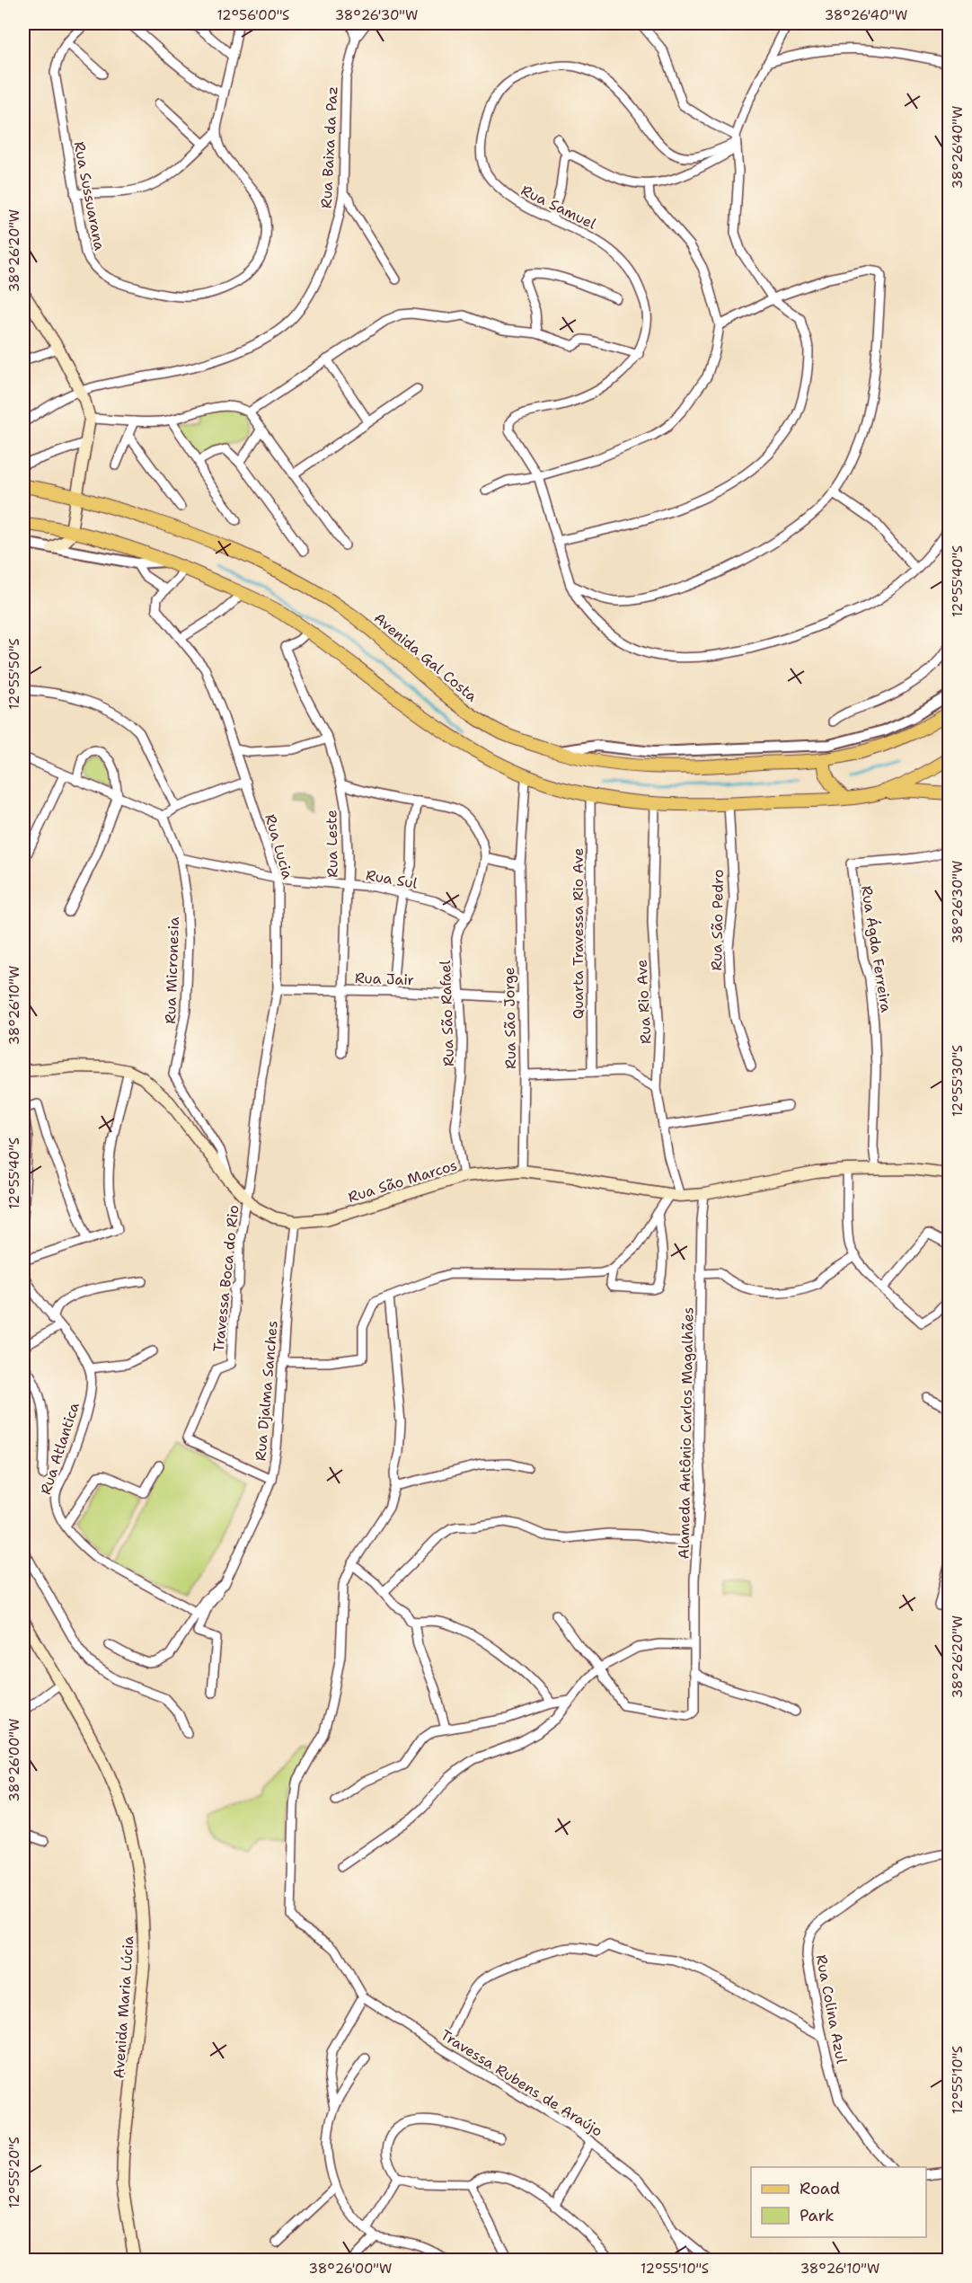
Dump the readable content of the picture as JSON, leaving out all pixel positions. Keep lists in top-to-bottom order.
{
  "streets": {
    "main road": ["Avenida Gal Costa", "Rua São Marcos", "Avenida Maria Lúcia"],
    "street": [
      "Rua Baixa da Paz",
      "Rua Sussuarana",
      "Rua Samuel",
      "Rua Leste",
      "Rua Lucia",
      "Rua Sul",
      "Rua São Pedro",
      "Quarta Travessa Rio Ave",
      "Rua Ágda Ferreira",
      "Rua Micronesia",
      "Rua Jair",
      "Rua Rio Ave",
      "Rua São Rafael",
      "Rua São Jorge",
      "Travessa Boca do Rio",
      "Rua Djalma Sanches",
      "Alameda Antônio Carlos Magalhães",
      "Rua Atlantica",
      "Rua Colina Azul",
      "Travessa Rubens de Araújo"
    ]
  },
  "crossings": [
    ["Rua Leste", "Rua Sul"],
    ["Rua Leste", "Rua Jair"],
    ["Rua Lucia", "Rua Sul"],
    ["Rua Lucia", "Rua Jair"],
    ["Rua Lucia", "Rua São Marcos"],
    ["Rua Lucia", "Travessa Boca do Rio"],
    ["Rua Sul", "Rua Micronesia"],
    ["Rua Sul", "Rua São Rafael"],
    ["Rua Ágda Ferreira", "Rua São Marcos"],
    ["Rua Micronesia", "Rua São Marcos"],
    ["Rua Jair", "Rua São Rafael"],
    ["Rua Jair", "Rua São Jorge"],
    ["Rua Rio Ave", "Rua São Marcos"],
    ["Rua São Rafael", "Rua São Marcos"],
    ["Rua São Jorge", "Rua São Marcos"],
    ["Rua São Marcos", "Travessa Boca do Rio"],
    ["Rua São Marcos", "Rua Djalma Sanches"],
    ["Rua São Marcos", "Alameda Antônio Carlos Magalhães"],
    ["Travessa Boca do Rio", "Rua Djalma Sanches"],
    ["Rua Djalma Sanches", "Rua Atlantica"]
  ],
  "legend": ["Road", "Park"],
  "coordinates": [
    "12°56'00\"S",
    "38°26'30\"W",
    "38°26'40\"W",
    "38°26'20\"W",
    "12°55'40\"S",
    "12°55'50\"S",
    "38°26'10\"W",
    "12°55'30\"S",
    "38°26'00\"W",
    "12°55'10\"S",
    "12°55'20\"S"
  ]
}
